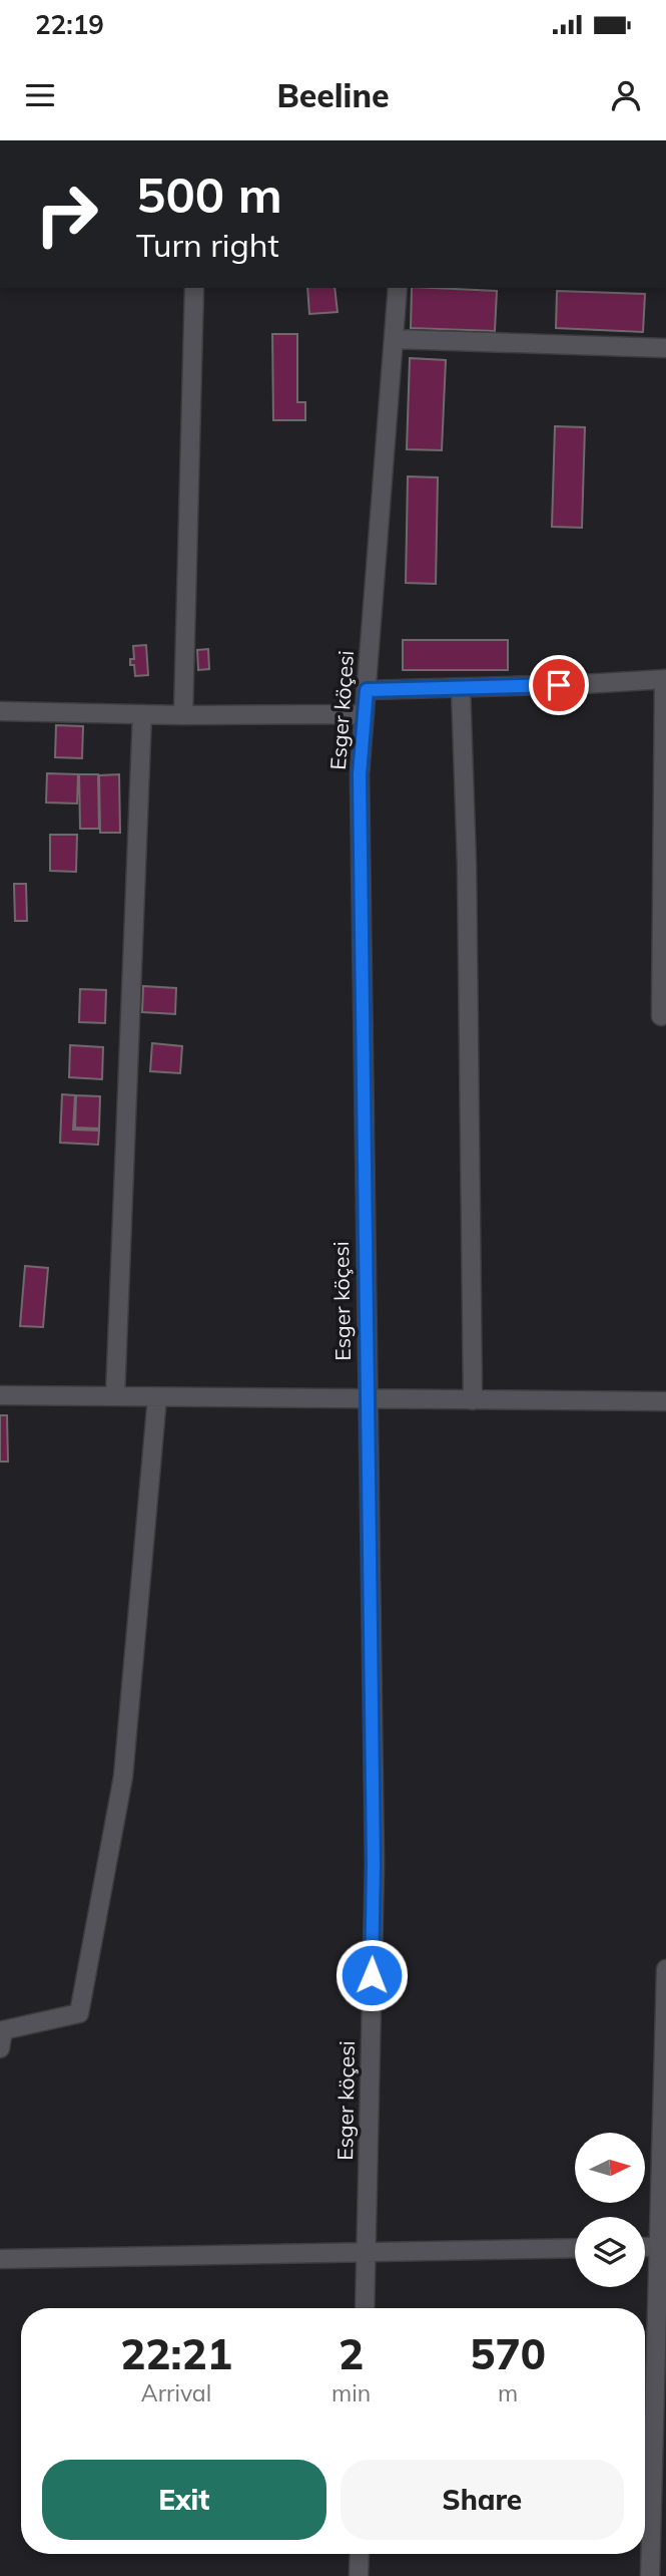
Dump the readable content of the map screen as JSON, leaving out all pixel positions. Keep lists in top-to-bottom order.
{
  "streets": {
    "street": ["Esger köçesi"]
  },
  "north": "right",
  "page": {
    "status": "22:19",
    "header": "Beeline",
    "turn": ["500 m", "Turn right"],
    "eta": [
      "22:21",
      "Arrival",
      "2",
      "min",
      "570",
      "m"
    ],
    "buttons": ["Exit", "Share"]
  }
}
